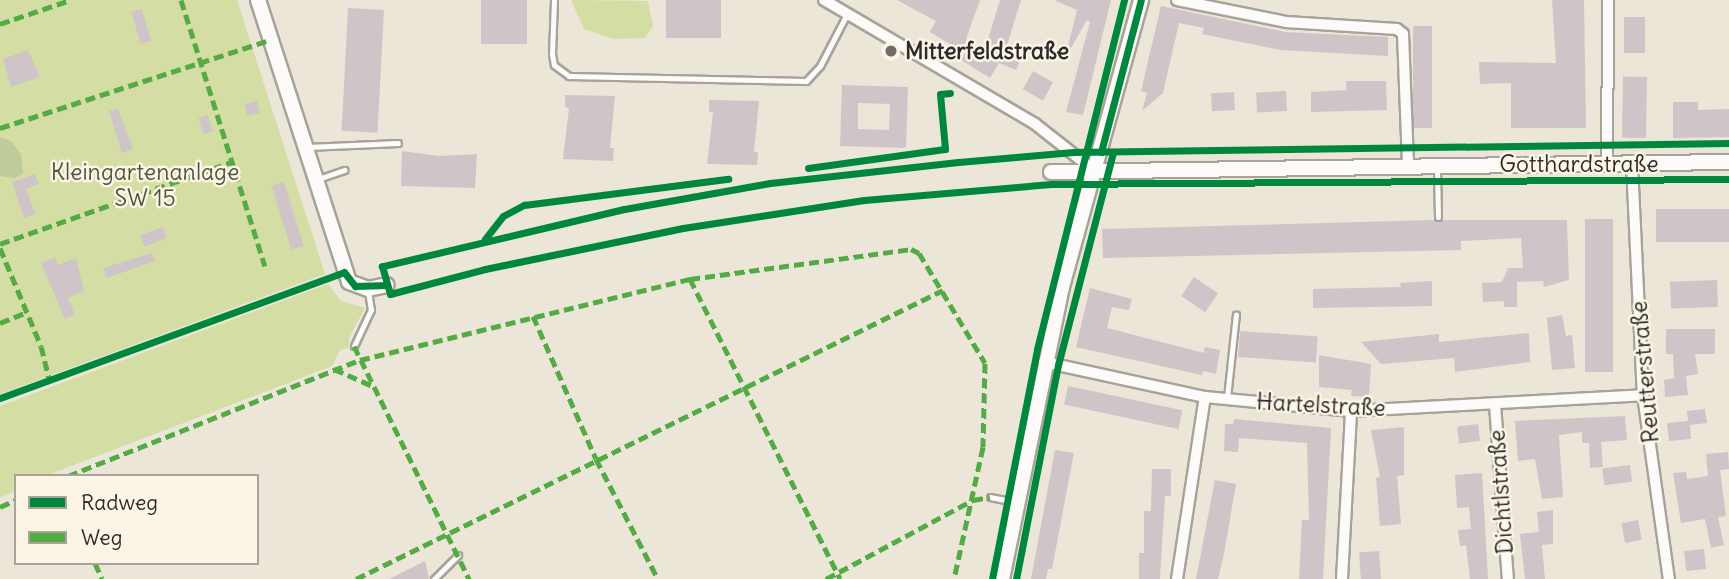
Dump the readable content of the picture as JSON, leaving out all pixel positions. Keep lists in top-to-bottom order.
{
  "streets": {
    "street": [
      "Gotthardstraße",
      "Reutterstraße",
      "Hartelstraße",
      "Dichtlstraße"
    ]
  },
  "crossings": [
    ["Gotthardstraße", "Reutterstraße"],
    ["Reutterstraße", "Hartelstraße"],
    ["Hartelstraße", "Dichtlstraße"]
  ],
  "parks": ["Kleingartenanlage SW 15"],
  "places": ["Mitterfeldstraße"],
  "legend": ["Radweg", "Weg"]
}
